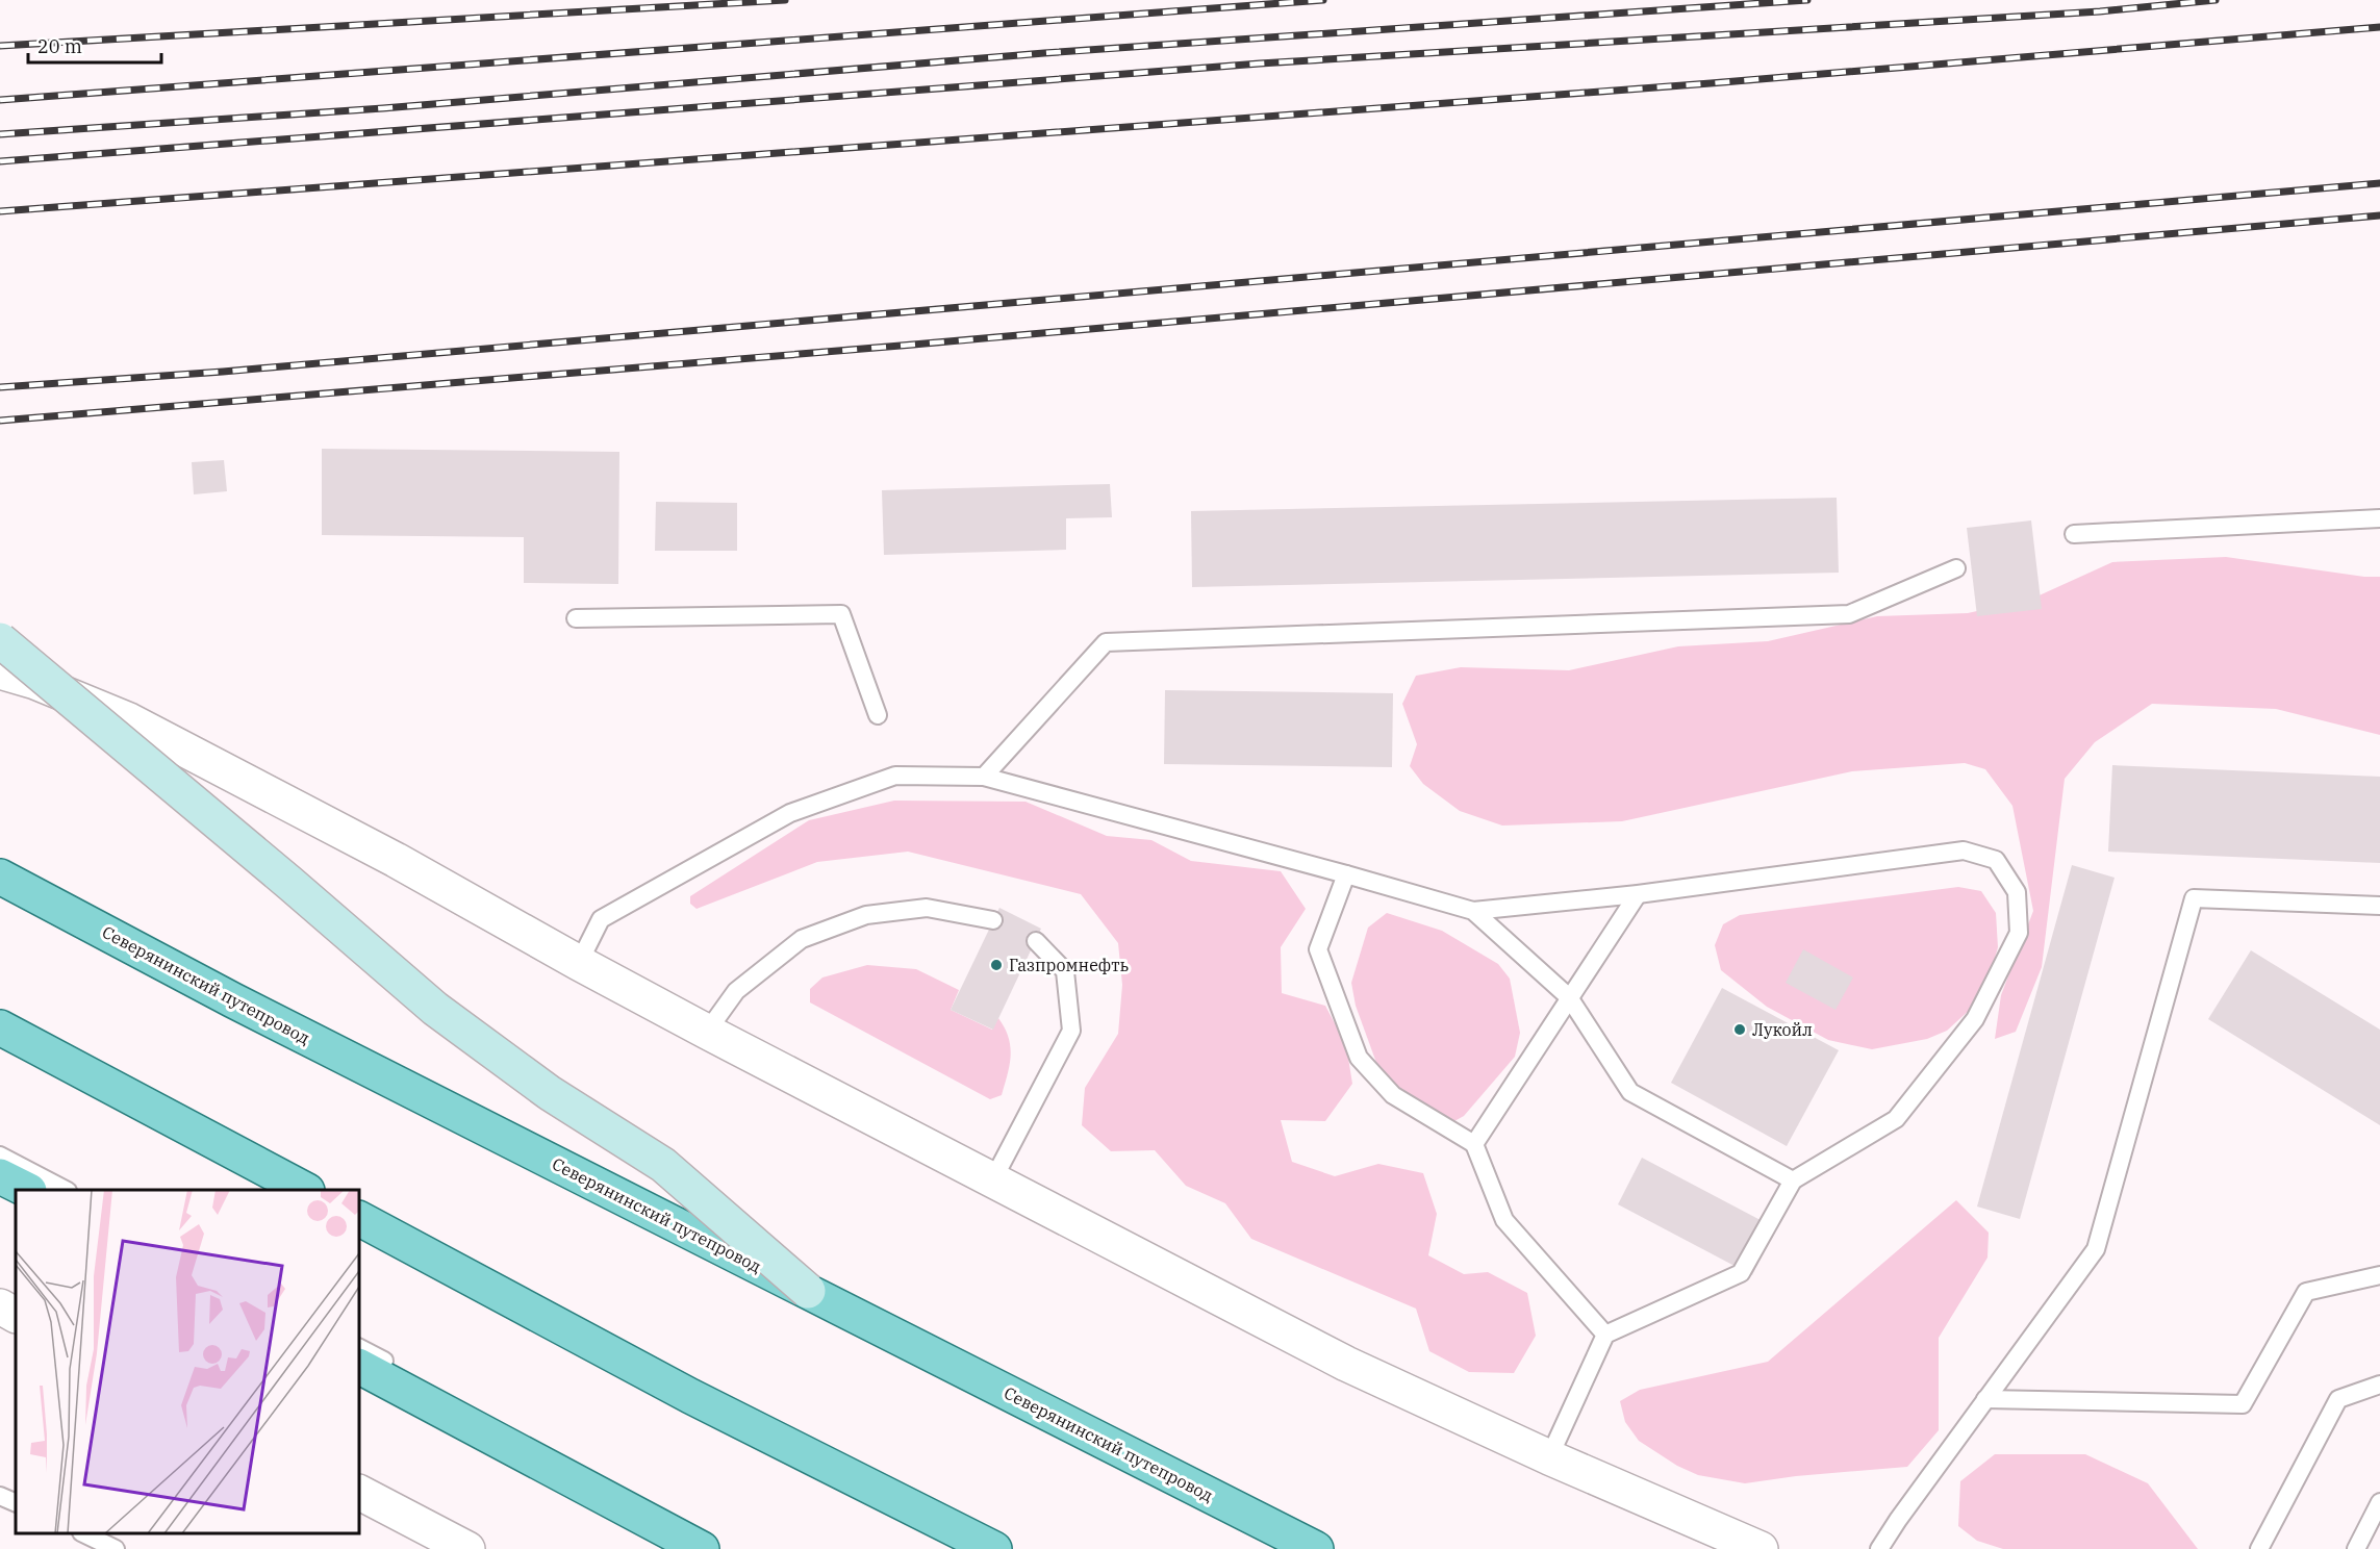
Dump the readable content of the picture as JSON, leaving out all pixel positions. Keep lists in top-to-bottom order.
{
  "streets": {
    "main road": ["Северянинский путепровод"]
  },
  "places": ["Газпромнефть", "Лукойл"],
  "scale_bar": "20 m"
}
